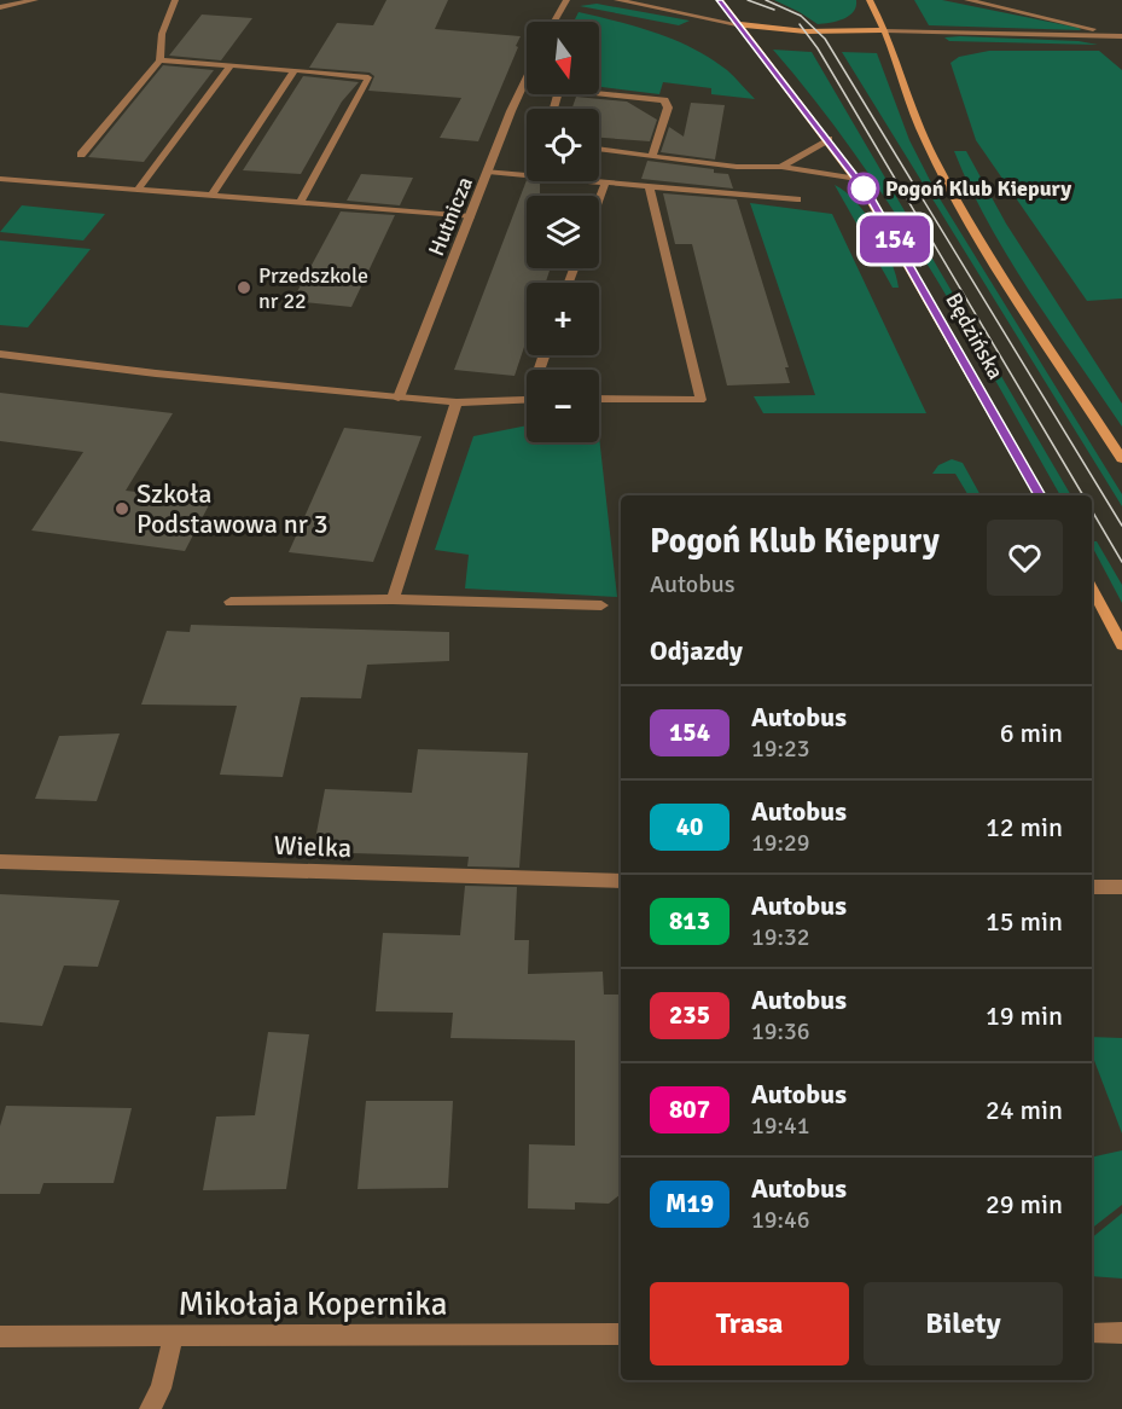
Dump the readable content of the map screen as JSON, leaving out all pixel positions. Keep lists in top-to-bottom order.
{
  "streets": {
    "street": [
      "Hutnicza",
      "Będzińska",
      "Wielka",
      "Mikołaja Kopernika"
    ]
  },
  "places": ["Pogoń Klub Kiepury", "Przedszkole nr 22", "Szkoła Podstawowa nr 3"],
  "lines": ["bus line 154"],
  "north": "bottom",
  "page": {
    "on_map": "154",
    "map_buttons": ["+", "−"],
    "heading": [
      ["Pogoń Klub Kiepury", "Autobus"],
      "Odjazdy"
    ],
    "list": [
      {
        "mark": "154",
        "name": "Autobus",
        "note": "19:23",
        "value": "6 min"
      },
      {
        "mark": "40",
        "name": "Autobus",
        "note": "19:29",
        "value": "12 min"
      },
      {
        "mark": "813",
        "name": "Autobus",
        "note": "19:32",
        "value": "15 min"
      },
      {
        "mark": "235",
        "name": "Autobus",
        "note": "19:36",
        "value": "19 min"
      },
      {
        "mark": "807",
        "name": "Autobus",
        "note": "19:41",
        "value": "24 min"
      },
      {
        "mark": "M19",
        "name": "Autobus",
        "note": "19:46",
        "value": "29 min"
      }
    ],
    "buttons": ["Trasa", "Bilety"]
  }
}
